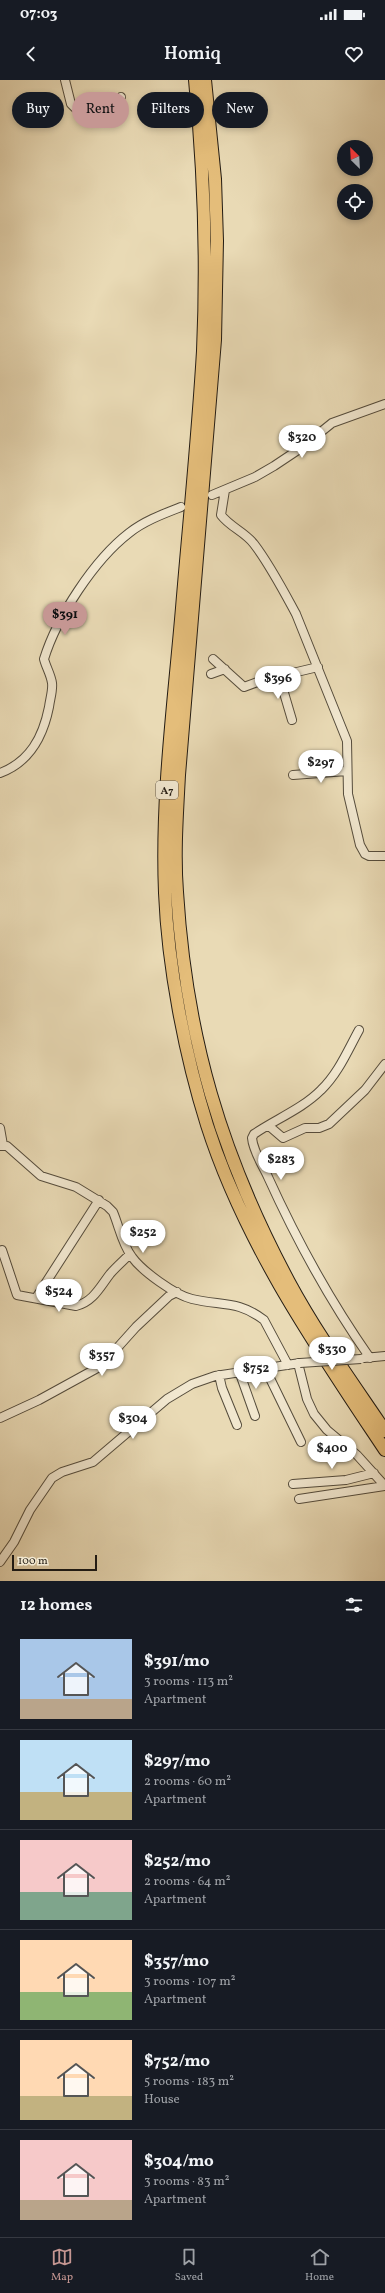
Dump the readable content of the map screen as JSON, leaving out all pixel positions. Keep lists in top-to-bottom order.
{
  "streets": {
    "highway": ["A7"]
  },
  "scale_bar": "100 m",
  "north": "top left",
  "page": {
    "status": "07:03",
    "header": "Homiq",
    "chip": [
      "Buy",
      "Rent",
      "Filters",
      "New"
    ],
    "price": [
      "$320",
      "$391",
      "$396",
      "$297",
      "$283",
      "$252",
      "$524",
      "$330",
      "$357",
      "$752",
      "$304",
      "$400"
    ],
    "scale": "100 m",
    "heading": "12 homes",
    "list": [
      {
        "name": "$391/mo",
        "note": "3 rooms · 113 m² · Apartment"
      },
      {
        "name": "$297/mo",
        "note": "2 rooms · 60 m² · Apartment"
      },
      {
        "name": "$252/mo",
        "note": "2 rooms · 64 m² · Apartment"
      },
      {
        "name": "$357/mo",
        "note": "3 rooms · 107 m² · Apartment"
      },
      {
        "name": "$752/mo",
        "note": "5 rooms · 183 m² · House"
      },
      {
        "name": "$304/mo",
        "note": "3 rooms · 83 m² · Apartment"
      }
    ],
    "tabs": ["Map", "Saved", "Home"]
  }
}
